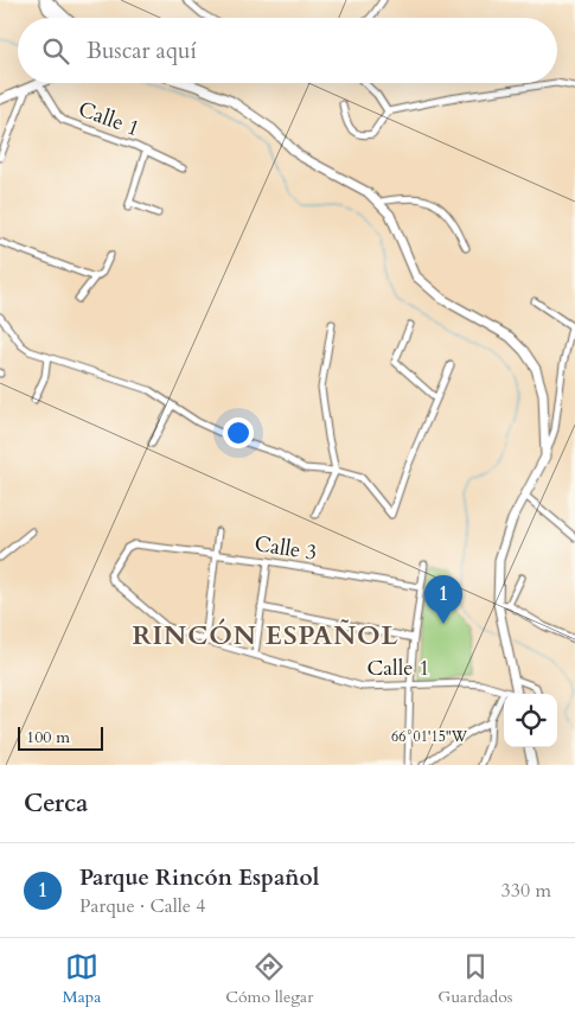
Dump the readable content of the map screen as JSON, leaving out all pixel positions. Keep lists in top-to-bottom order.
{
  "streets": {
    "street": ["Calle 1", "Calle 3"]
  },
  "crossings": [
    ["Calle 1", "Calle 3"]
  ],
  "districts": ["RINCÓN ESPAÑOL"],
  "scale_bar": "100 m",
  "page": {
    "search": "Buscar aquí",
    "pins": "1",
    "scale": "100 m",
    "heading": "Cerca",
    "list": [
      {
        "mark": "1",
        "name": "Parque Rincón Español",
        "note": "Parque · Calle 4",
        "value": "330 m"
      }
    ],
    "nav": ["Mapa", "Cómo llegar", "Guardados"]
  },
  "coordinates": ["66°01'15\"W"]
}
